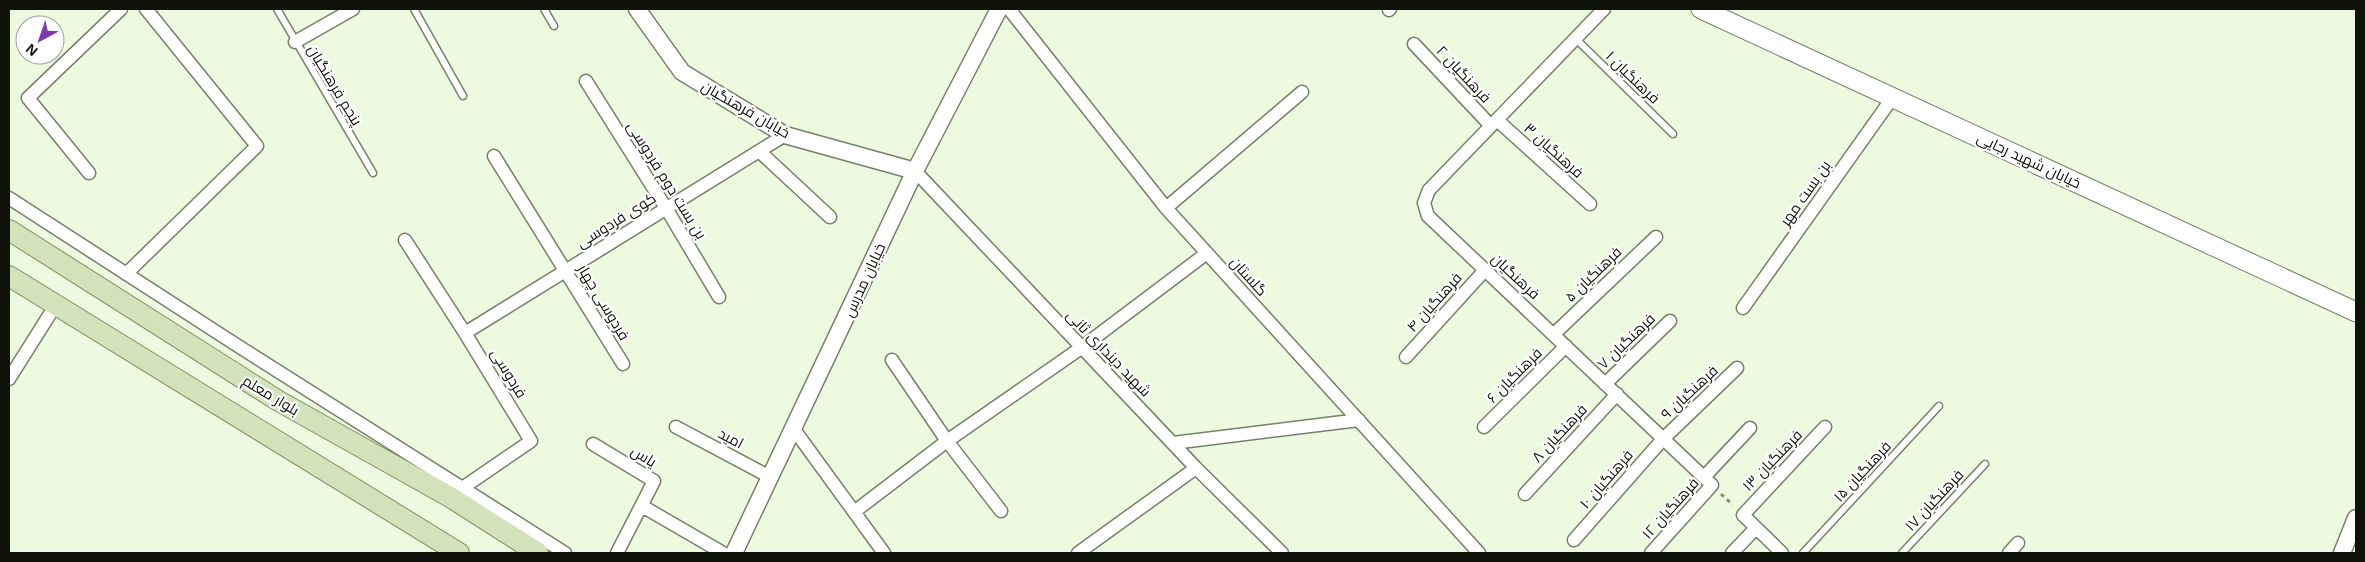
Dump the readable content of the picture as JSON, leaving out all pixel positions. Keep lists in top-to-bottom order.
{
  "streets": {
    "main road": ["خیابان شهید رجایی", "بلوار معلم"],
    "street": [
      "فرهنگیان ۲",
      "خیابان فرهنگیان",
      "فرهنگیان ۳",
      "بن بست دوم فردوسی",
      "بن بست مهر",
      "کوی فردوسی",
      "فرهنگیان ۵",
      "گلستان",
      "فرهنگیان",
      "خیابان مدرس",
      "فردوسی چهار",
      "فرهنگیان ۴",
      "فرهنگیان ۷",
      "شهید دینداری ثانی",
      "فردوسی",
      "فرهنگیان ۶",
      "فرهنگیان ۹",
      "فرهنگیان ۸",
      "امید",
      "یاس",
      "فرهنگیان ۱۳",
      "فرهنگیان ۱۰",
      "فرهنگیان ۱۲"
    ],
    "lane": [
      "فرهنگیان ۱",
      "پنجم فرهنگیان",
      "فرهنگیان ۱۵",
      "فرهنگیان ۱۷"
    ]
  },
  "crossings": [
    ["فرهنگیان ۲", "فرهنگیان ۳"],
    ["فرهنگیان ۲", "فرهنگیان"],
    ["فرهنگیان ۱", "فرهنگیان"],
    ["خیابان فرهنگیان", "کوی فردوسی"],
    ["خیابان فرهنگیان", "خیابان مدرس"],
    ["خیابان فرهنگیان", "شهید دینداری ثانی"],
    ["فرهنگیان ۳", "فرهنگیان"],
    ["خیابان شهید رجایی", "بن بست مهر"],
    ["بن بست دوم فردوسی", "کوی فردوسی"],
    ["کوی فردوسی", "فردوسی چهار"],
    ["کوی فردوسی", "فردوسی"],
    ["فرهنگیان ۵", "فرهنگیان"],
    ["فرهنگیان", "فرهنگیان ۴"],
    ["فرهنگیان", "فرهنگیان ۷"],
    ["فرهنگیان", "فرهنگیان ۶"],
    ["فرهنگیان", "فرهنگیان ۹"],
    ["فرهنگیان", "فرهنگیان ۸"],
    ["فرهنگیان", "فرهنگیان ۱۰"],
    ["فرهنگیان", "فرهنگیان ۱۲"],
    ["خیابان مدرس", "شهید دینداری ثانی"],
    ["خیابان مدرس", "امید"],
    ["فردوسی", "بلوار معلم"],
    ["فرهنگیان ۹", "فرهنگیان ۱۰"]
  ],
  "north": "bottom left"
}
